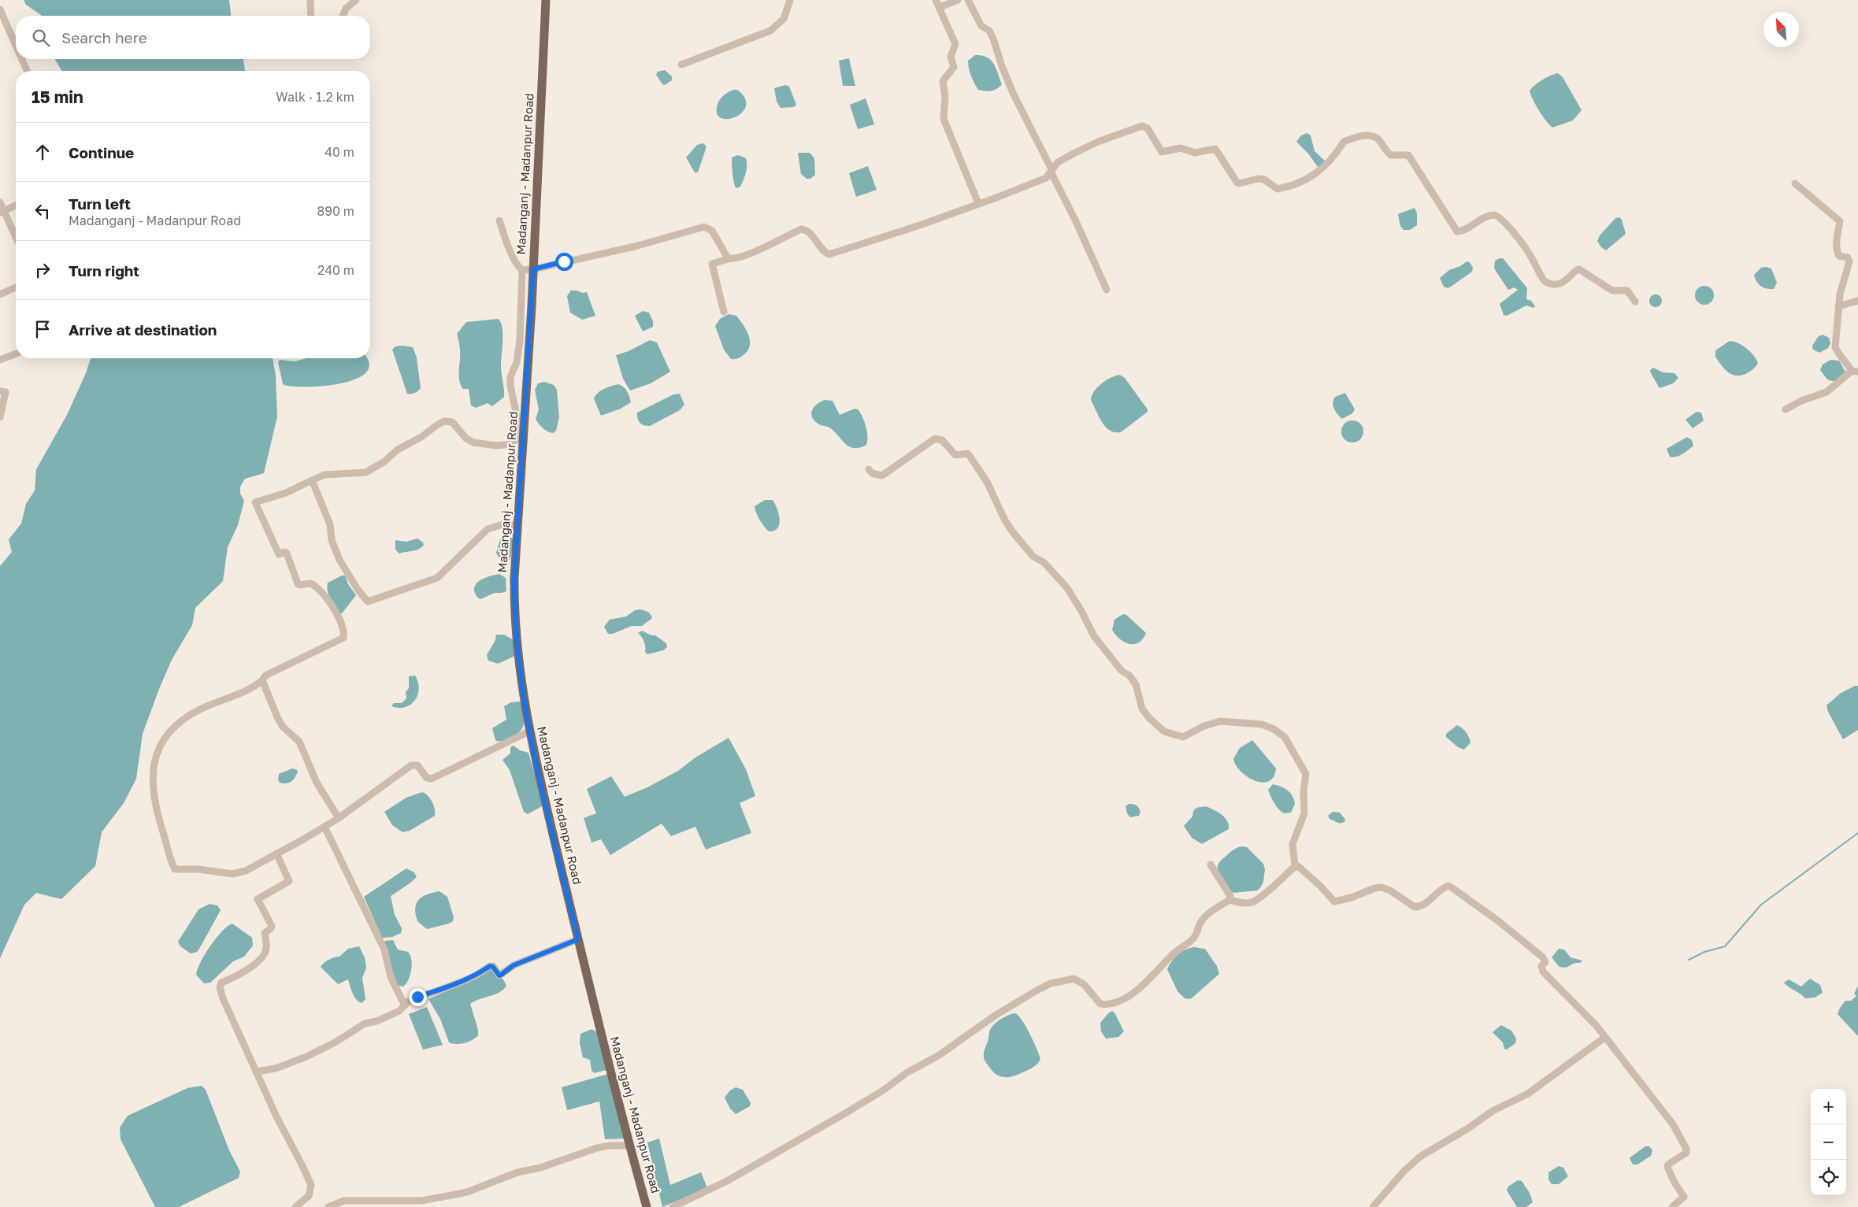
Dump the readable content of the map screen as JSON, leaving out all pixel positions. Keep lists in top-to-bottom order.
{
  "streets": {
    "main road": ["Madanganj - Madanpur Road"]
  },
  "north": "top left",
  "page": {
    "search": "Search here",
    "heading": ["15 min", "Walk · 1.2 km"],
    "list": [
      ["Continue", "40 m"],
      ["Turn left", "Madanganj - Madanpur Road", "890 m"],
      ["Turn right", "240 m"],
      "Arrive at destination"
    ],
    "map_buttons": ["+", "−"]
  }
}
